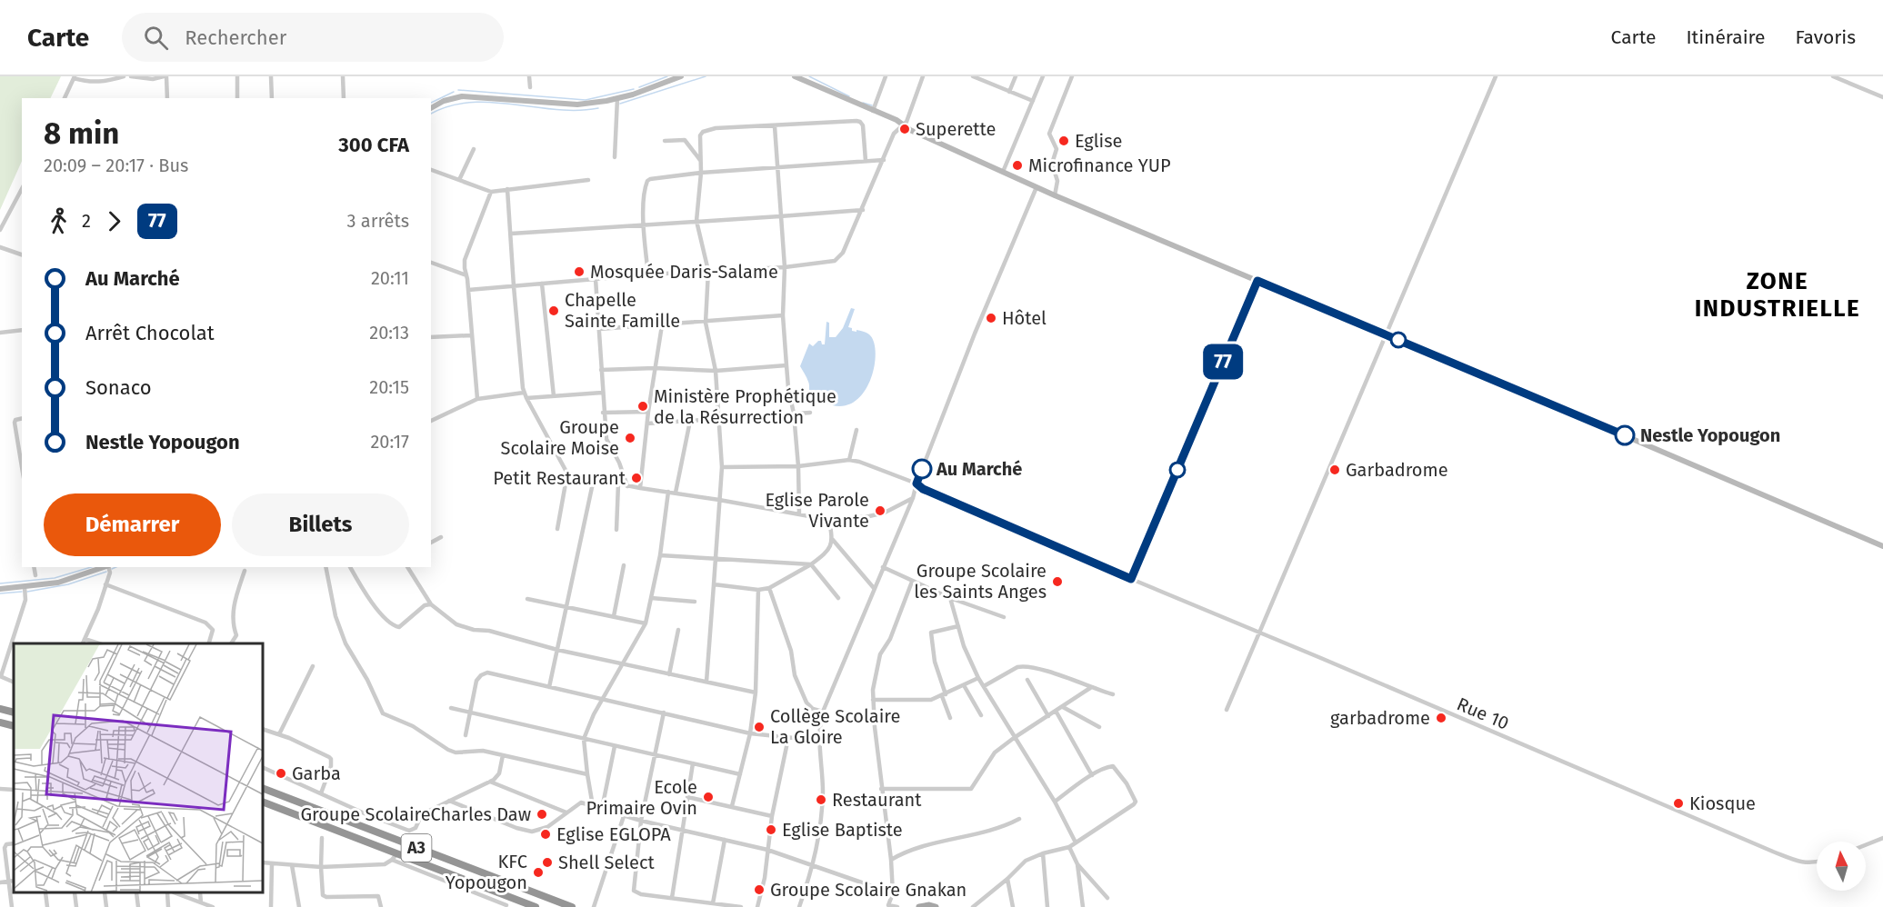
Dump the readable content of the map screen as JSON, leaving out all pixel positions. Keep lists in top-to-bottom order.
{
  "streets": {
    "highway": ["A3"],
    "street": ["Rue 10"]
  },
  "districts": ["ZONE INDUSTRIELLE"],
  "places": [
    "Superette",
    "Eglise",
    "Microfinance YUP",
    "Mosquée Daris-Salame",
    "Chapelle Sainte Famille",
    "Hôtel",
    "Ministère Prophétique de la Résurrection",
    "Nestle Yopougon",
    "Groupe Scolaire Moise",
    "Au Marché",
    "Garbadrome",
    "Petit Restaurant",
    "Eglise Parole Vivante",
    "Groupe Scolaire les Saints Anges",
    "garbadrome",
    "Collège Scolaire La Gloire",
    "Garba",
    "Ecole Primaire Ovin",
    "Restaurant",
    "Kiosque",
    "Groupe ScolaireCharles Daw",
    "Eglise Baptiste",
    "Eglise EGLOPA",
    "Shell Select",
    "KFC Yopougon",
    "Groupe Scolaire Gnakan"
  ],
  "lines": ["bus line 77"],
  "north": "top",
  "page": {
    "header": "Carte",
    "search": "Rechercher",
    "nav": ["Carte", "Itinéraire", "Favoris"],
    "on_map": "77",
    "heading": ["8 min", "20:09 – 20:17 · Bus", "300 CFA"],
    "legs": ["2", "77", "3 arrêts"],
    "list": [
      {
        "name": "Au Marché",
        "value": "20:11"
      },
      {
        "name": "Arrêt Chocolat",
        "value": "20:13"
      },
      {
        "name": "Sonaco",
        "value": "20:15"
      },
      {
        "name": "Nestle Yopougon",
        "value": "20:17"
      }
    ],
    "buttons": ["Démarrer", "Billets"]
  }
}
